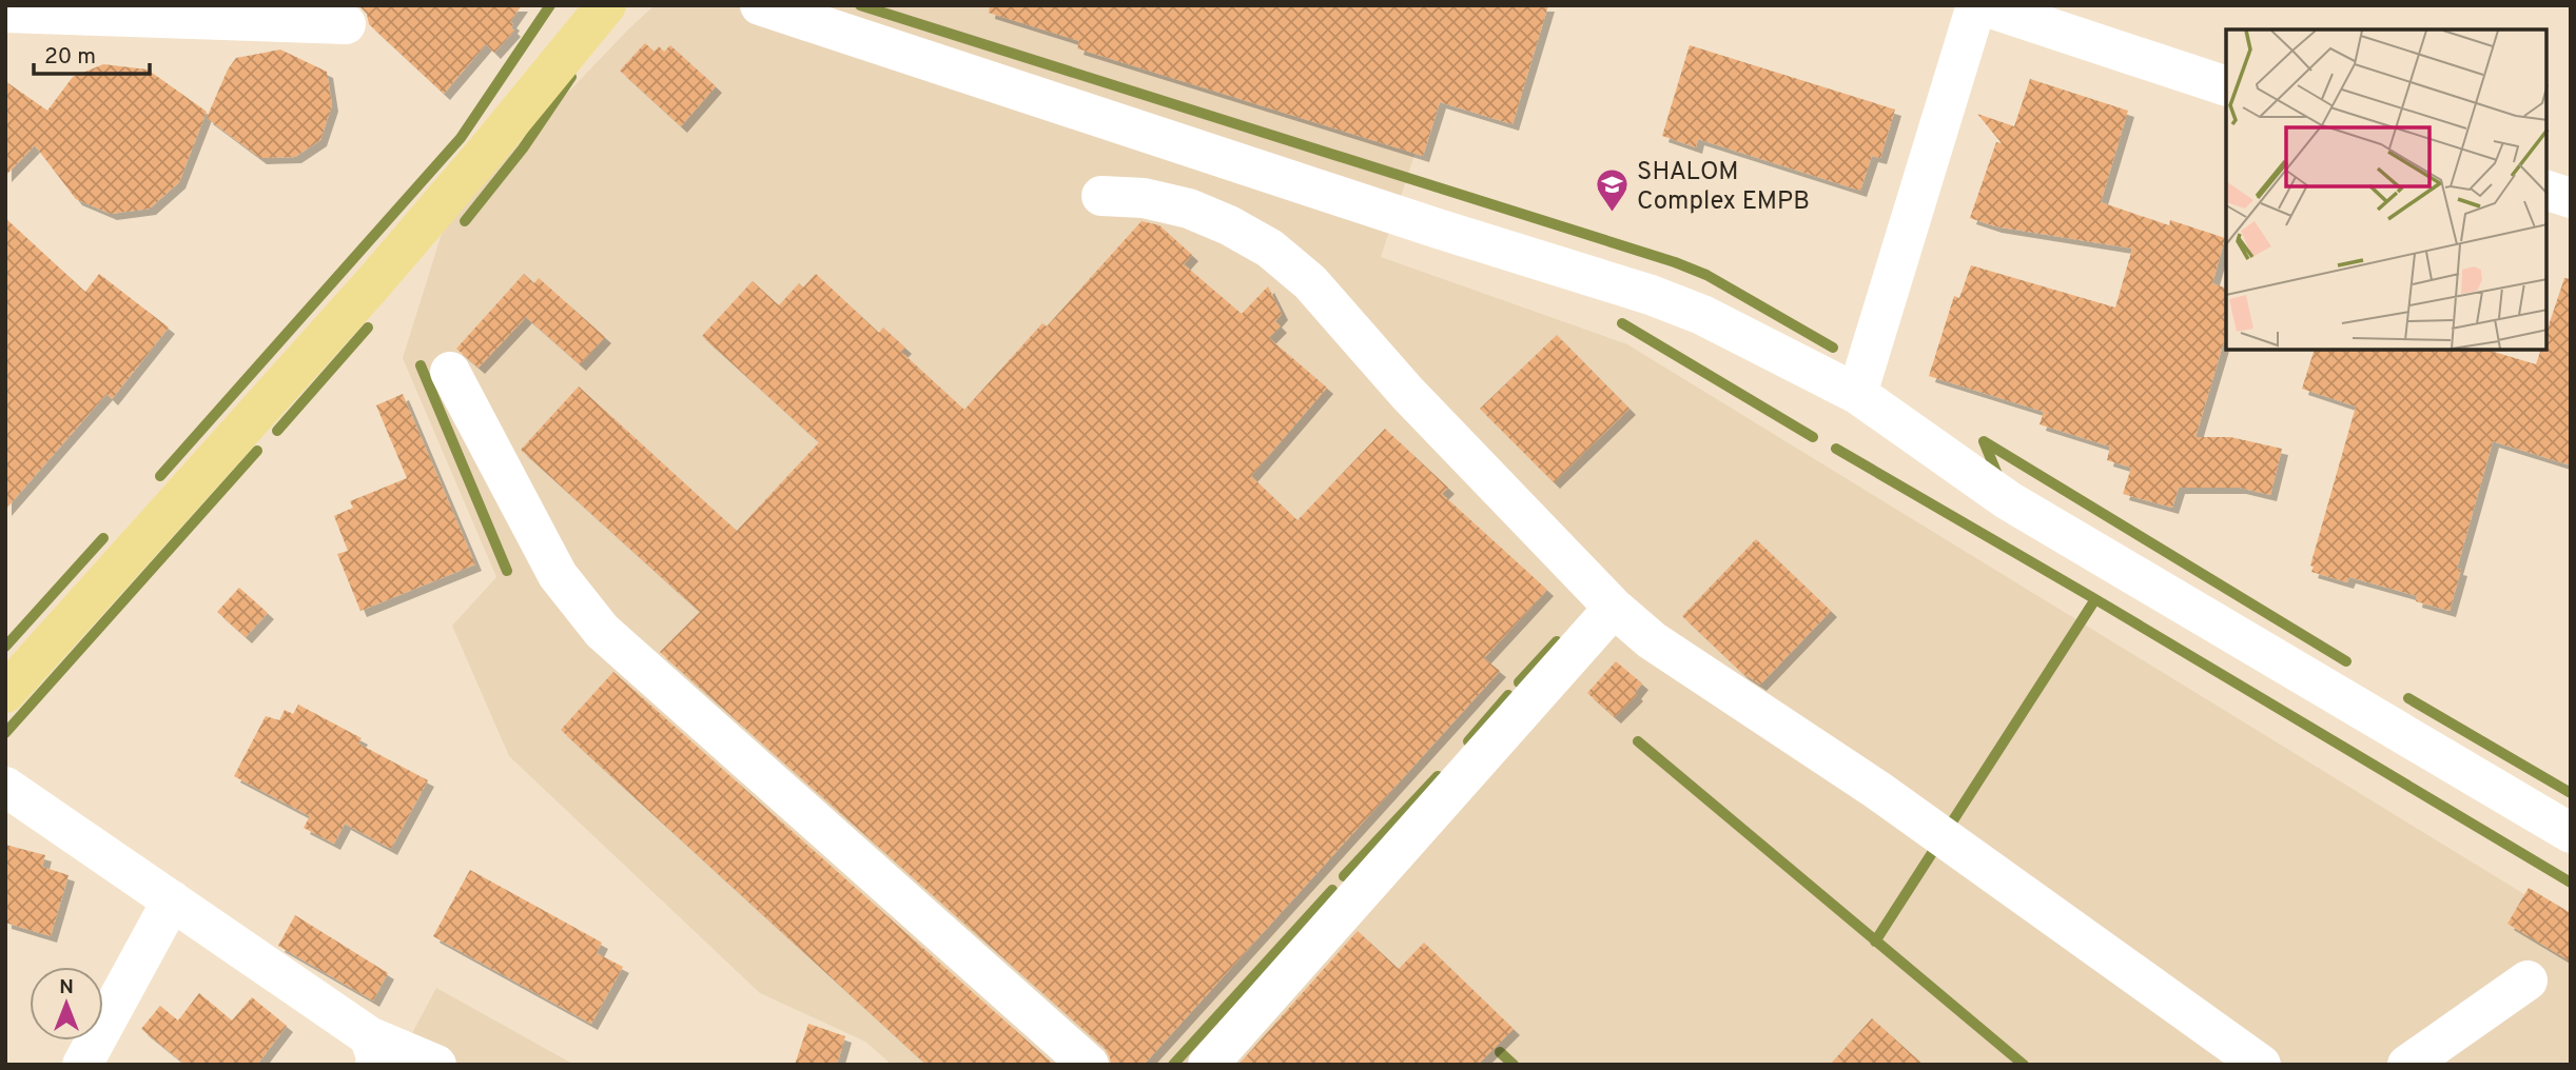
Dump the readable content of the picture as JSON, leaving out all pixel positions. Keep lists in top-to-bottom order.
{
  "places": {
    "school or university": ["SHALOM Complex EMPB"]
  },
  "scale_bar": "20 m",
  "north": "top"
}
